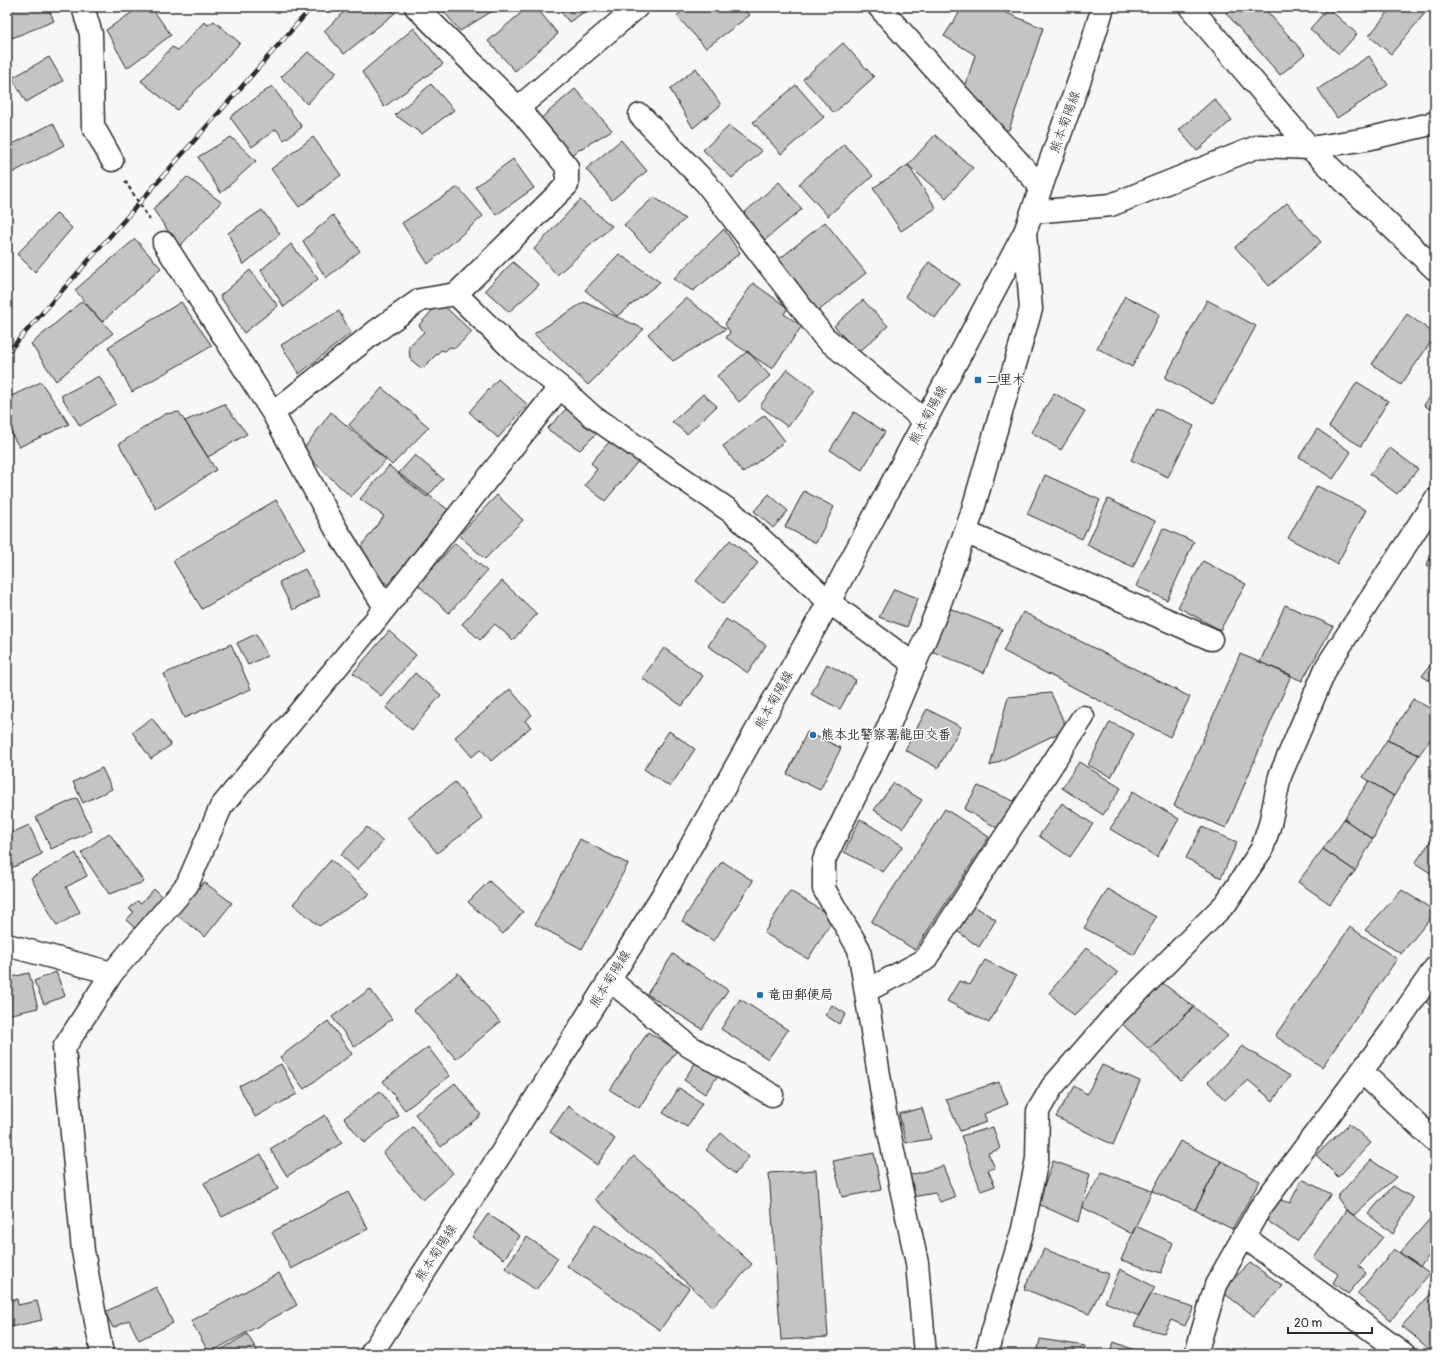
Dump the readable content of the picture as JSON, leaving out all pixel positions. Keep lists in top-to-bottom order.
{
  "streets": {
    "street": ["熊本菊陽線"]
  },
  "places": {
    "transit": ["二里木"],
    "other": ["熊本北警察署龍田交番", "竜田郵便局"]
  },
  "scale_bar": "20 m"
}
